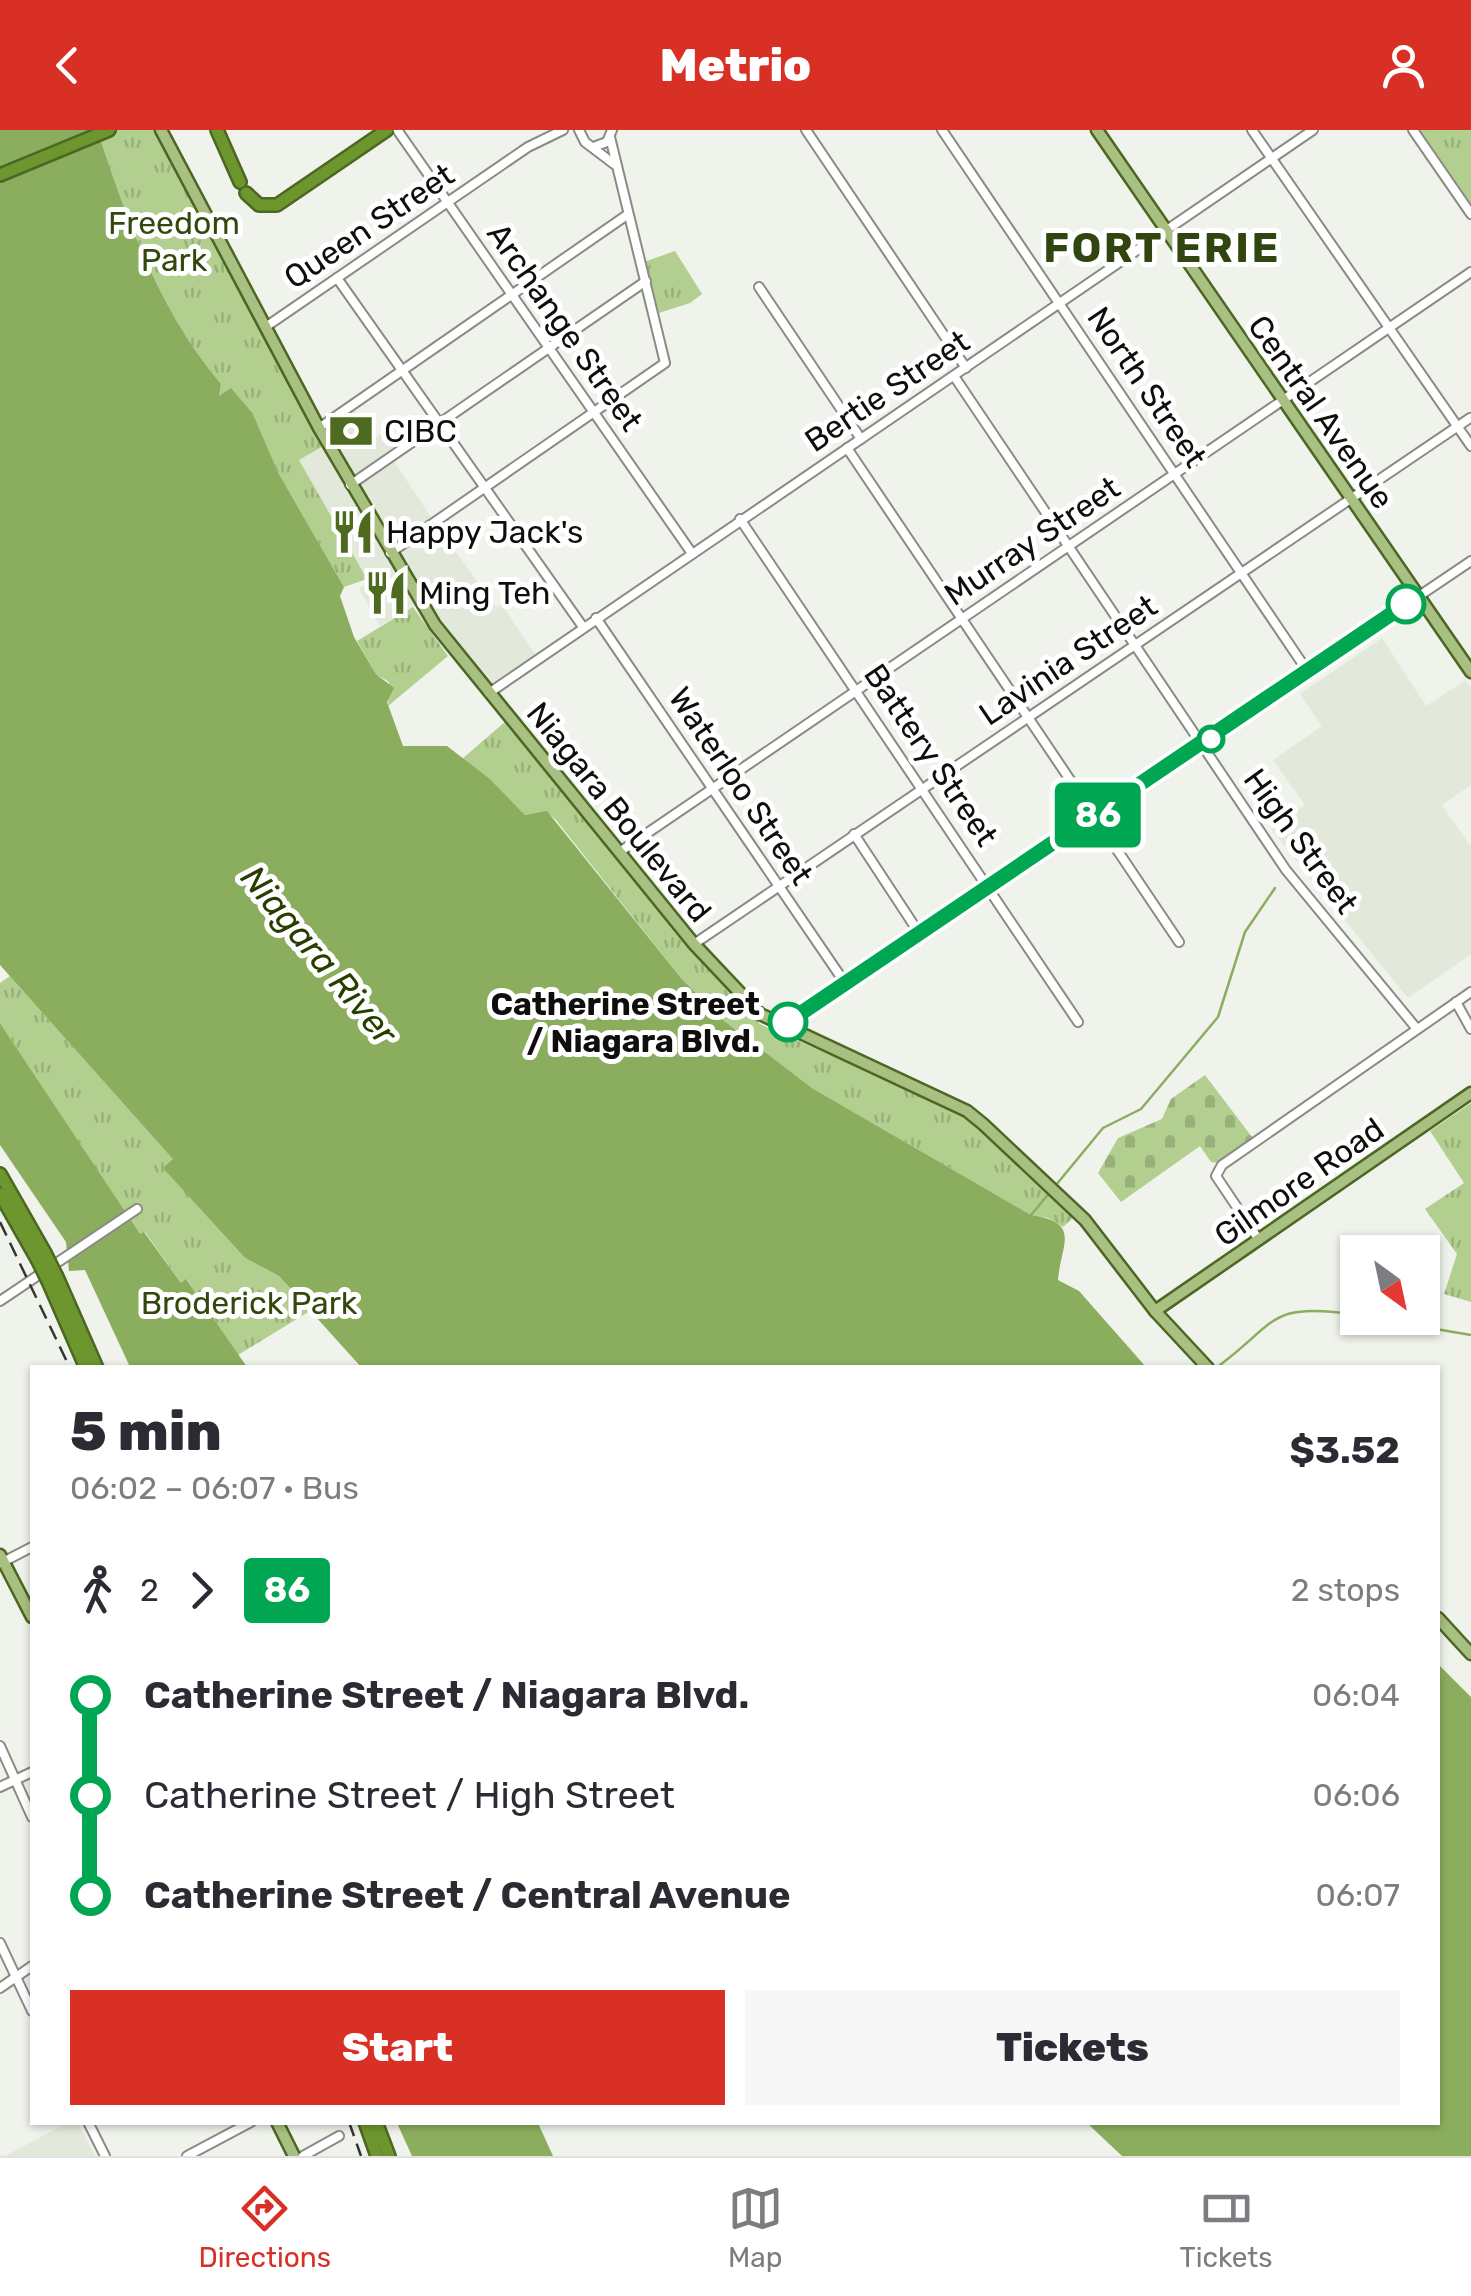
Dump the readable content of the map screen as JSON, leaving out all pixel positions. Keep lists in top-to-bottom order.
{
  "streets": {
    "main road": ["Central Avenue", "Niagara Boulevard", "Gilmore Road"],
    "street": [
      "Queen Street",
      "Archange Street",
      "North Street",
      "Bertie Street",
      "Murray Street",
      "Lavinia Street",
      "Battery Street",
      "Waterloo Street",
      "High Street"
    ]
  },
  "crossings": [
    ["Queen Street", "Archange Street"],
    ["Queen Street", "Niagara Boulevard"],
    ["Archange Street", "Bertie Street"],
    ["North Street", "Bertie Street"],
    ["North Street", "Murray Street"],
    ["North Street", "Lavinia Street"],
    ["Bertie Street", "Central Avenue"],
    ["Bertie Street", "Battery Street"],
    ["Bertie Street", "Waterloo Street"],
    ["Bertie Street", "Niagara Boulevard"],
    ["Bertie Street", "High Street"],
    ["Central Avenue", "Murray Street"],
    ["Central Avenue", "Lavinia Street"],
    ["Murray Street", "Battery Street"],
    ["Murray Street", "Waterloo Street"],
    ["Murray Street", "Niagara Boulevard"],
    ["Murray Street", "High Street"],
    ["Lavinia Street", "Battery Street"],
    ["Lavinia Street", "Waterloo Street"],
    ["Lavinia Street", "Niagara Boulevard"],
    ["Lavinia Street", "High Street"],
    ["Niagara Boulevard", "Gilmore Road"]
  ],
  "districts": ["FORT ERIE"],
  "water": ["Niagara River"],
  "parks": ["Freedom Park", "Broderick Park"],
  "places": {
    "bank": ["CIBC"],
    "restaurant": ["Happy Jack's", "Ming Teh"],
    "other": ["Catherine Street / Niagara Blvd."]
  },
  "lines": ["bus line 86"],
  "north": "bottom right",
  "page": {
    "header": "Metrio",
    "on_map": "86",
    "heading": ["5 min", "06:02 – 06:07 · Bus", "$3.52"],
    "legs": ["2", "86", "2 stops"],
    "list": [
      {
        "name": "Catherine Street / Niagara Blvd.",
        "value": "06:04"
      },
      {
        "name": "Catherine Street / High Street",
        "value": "06:06"
      },
      {
        "name": "Catherine Street / Central Avenue",
        "value": "06:07"
      }
    ],
    "buttons": ["Start", "Tickets"],
    "tabs": ["Directions", "Map", "Tickets"]
  }
}
